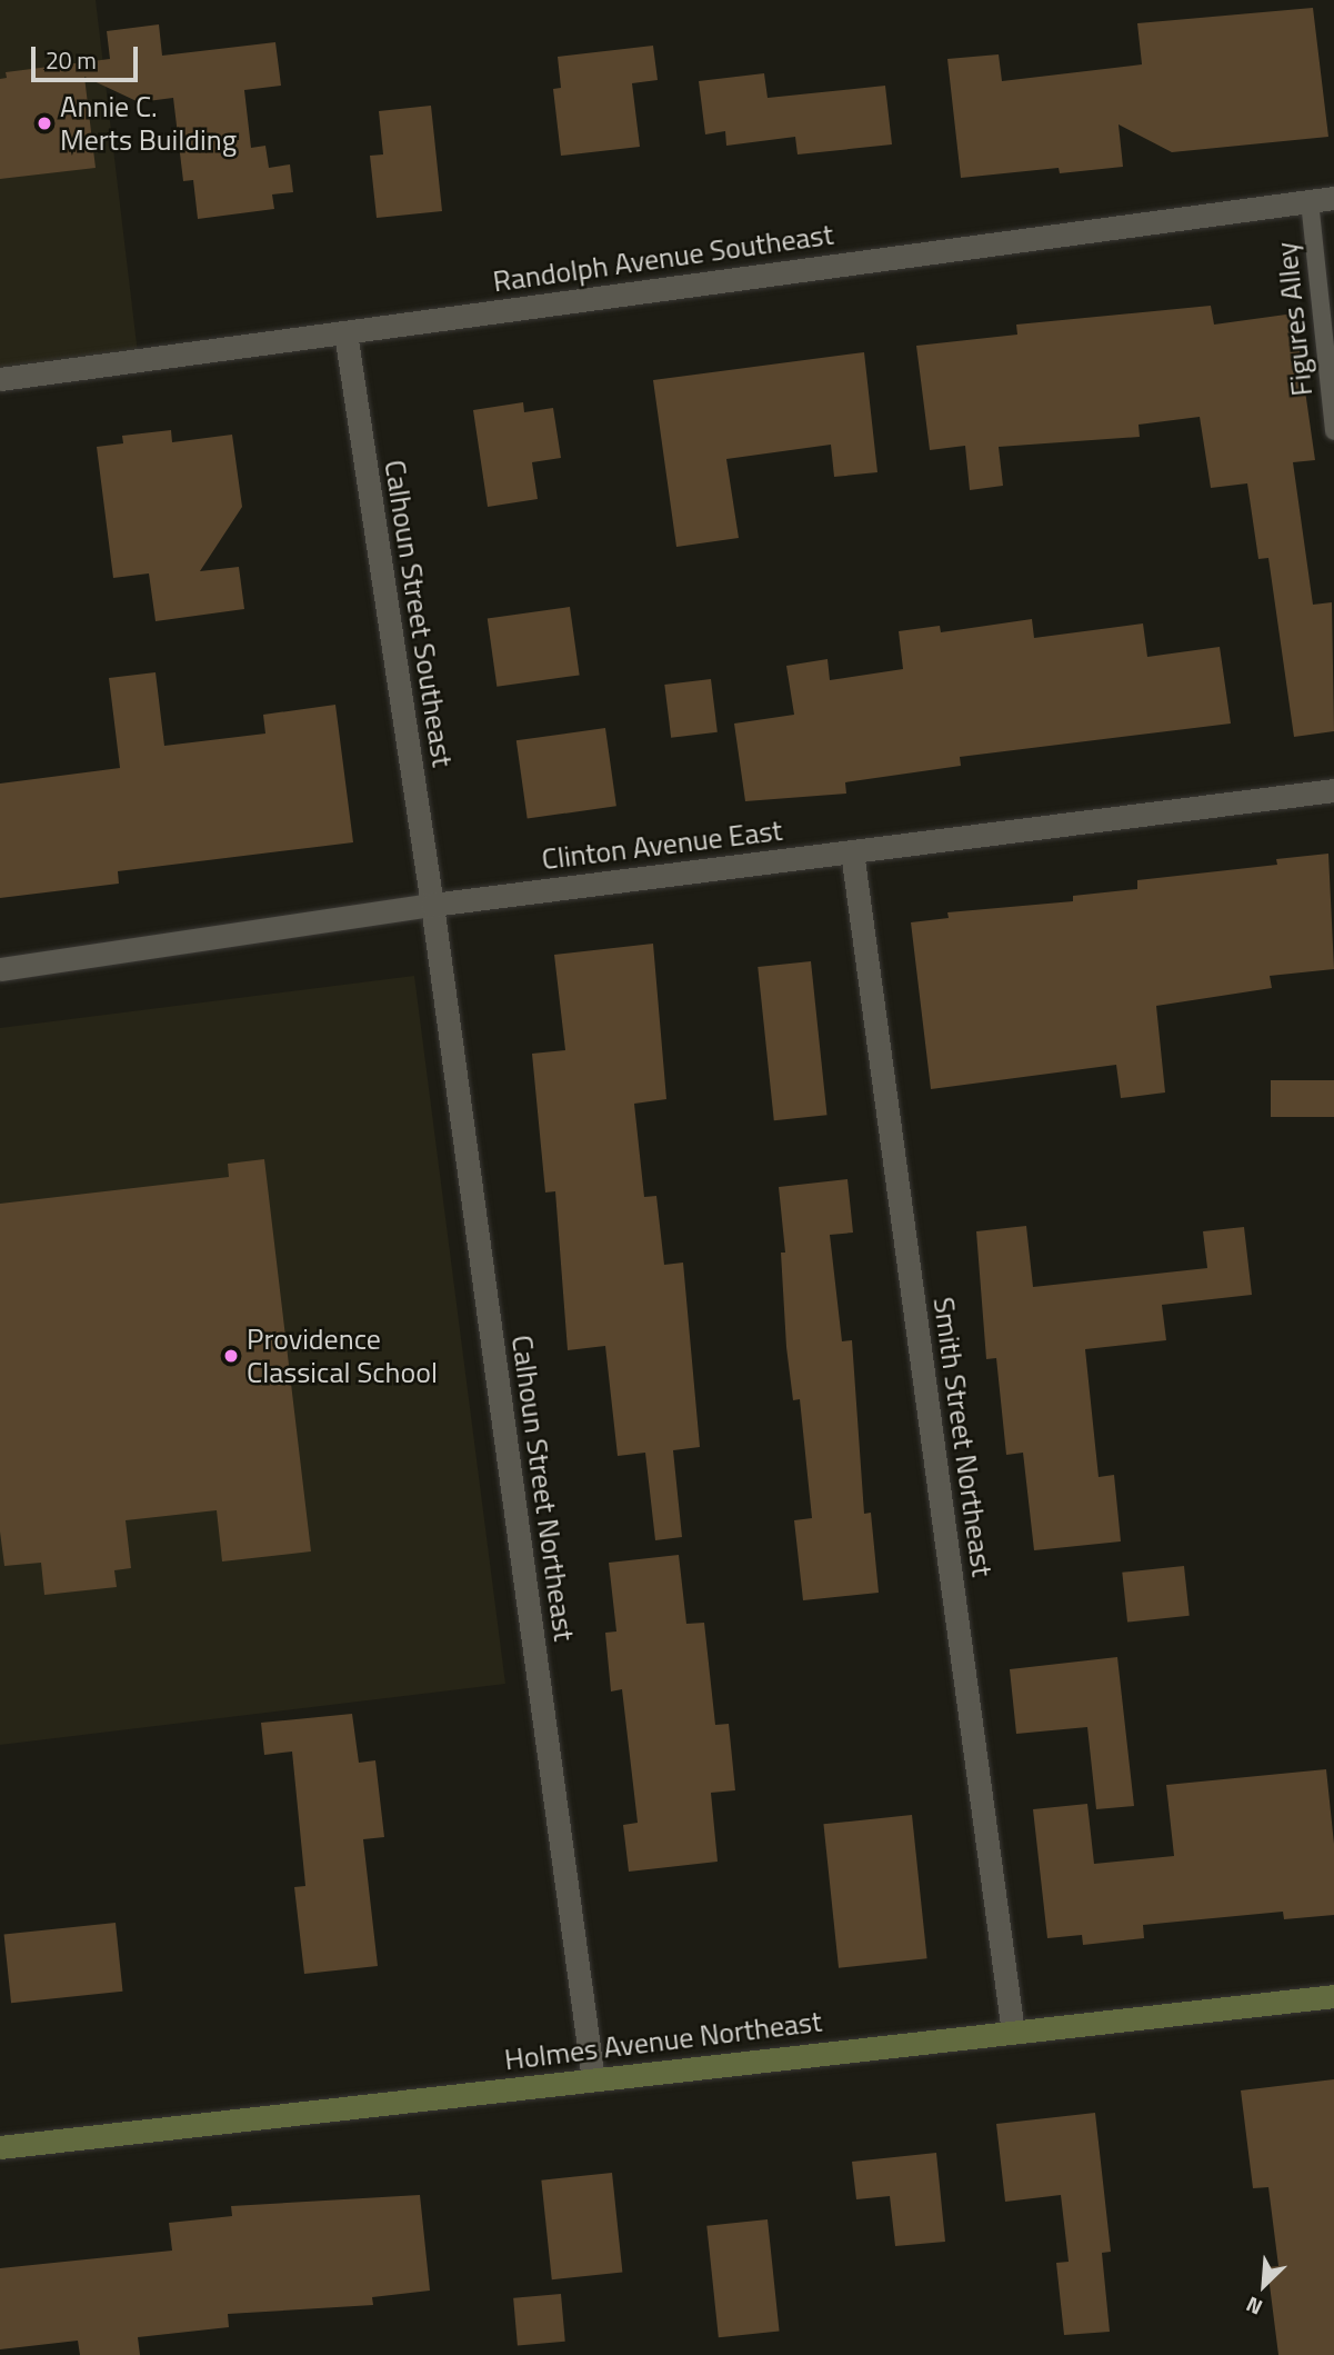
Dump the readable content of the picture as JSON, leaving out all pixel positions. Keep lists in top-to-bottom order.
{
  "streets": {
    "main road": ["Holmes Avenue Northeast"],
    "street": [
      "Randolph Avenue Southeast",
      "Calhoun Street Southeast",
      "Clinton Avenue East",
      "Smith Street Northeast",
      "Calhoun Street Northeast"
    ],
    "lane": ["Figures Alley"]
  },
  "crossings": [
    ["Randolph Avenue Southeast", "Figures Alley"],
    ["Randolph Avenue Southeast", "Calhoun Street Southeast"],
    ["Calhoun Street Southeast", "Clinton Avenue East"],
    ["Calhoun Street Southeast", "Calhoun Street Northeast"],
    ["Clinton Avenue East", "Smith Street Northeast"],
    ["Clinton Avenue East", "Calhoun Street Northeast"],
    ["Smith Street Northeast", "Holmes Avenue Northeast"],
    ["Calhoun Street Northeast", "Holmes Avenue Northeast"]
  ],
  "places": ["Annie C. Merts Building", "Providence Classical School"],
  "scale_bar": "20 m",
  "north": "bottom left"
}
